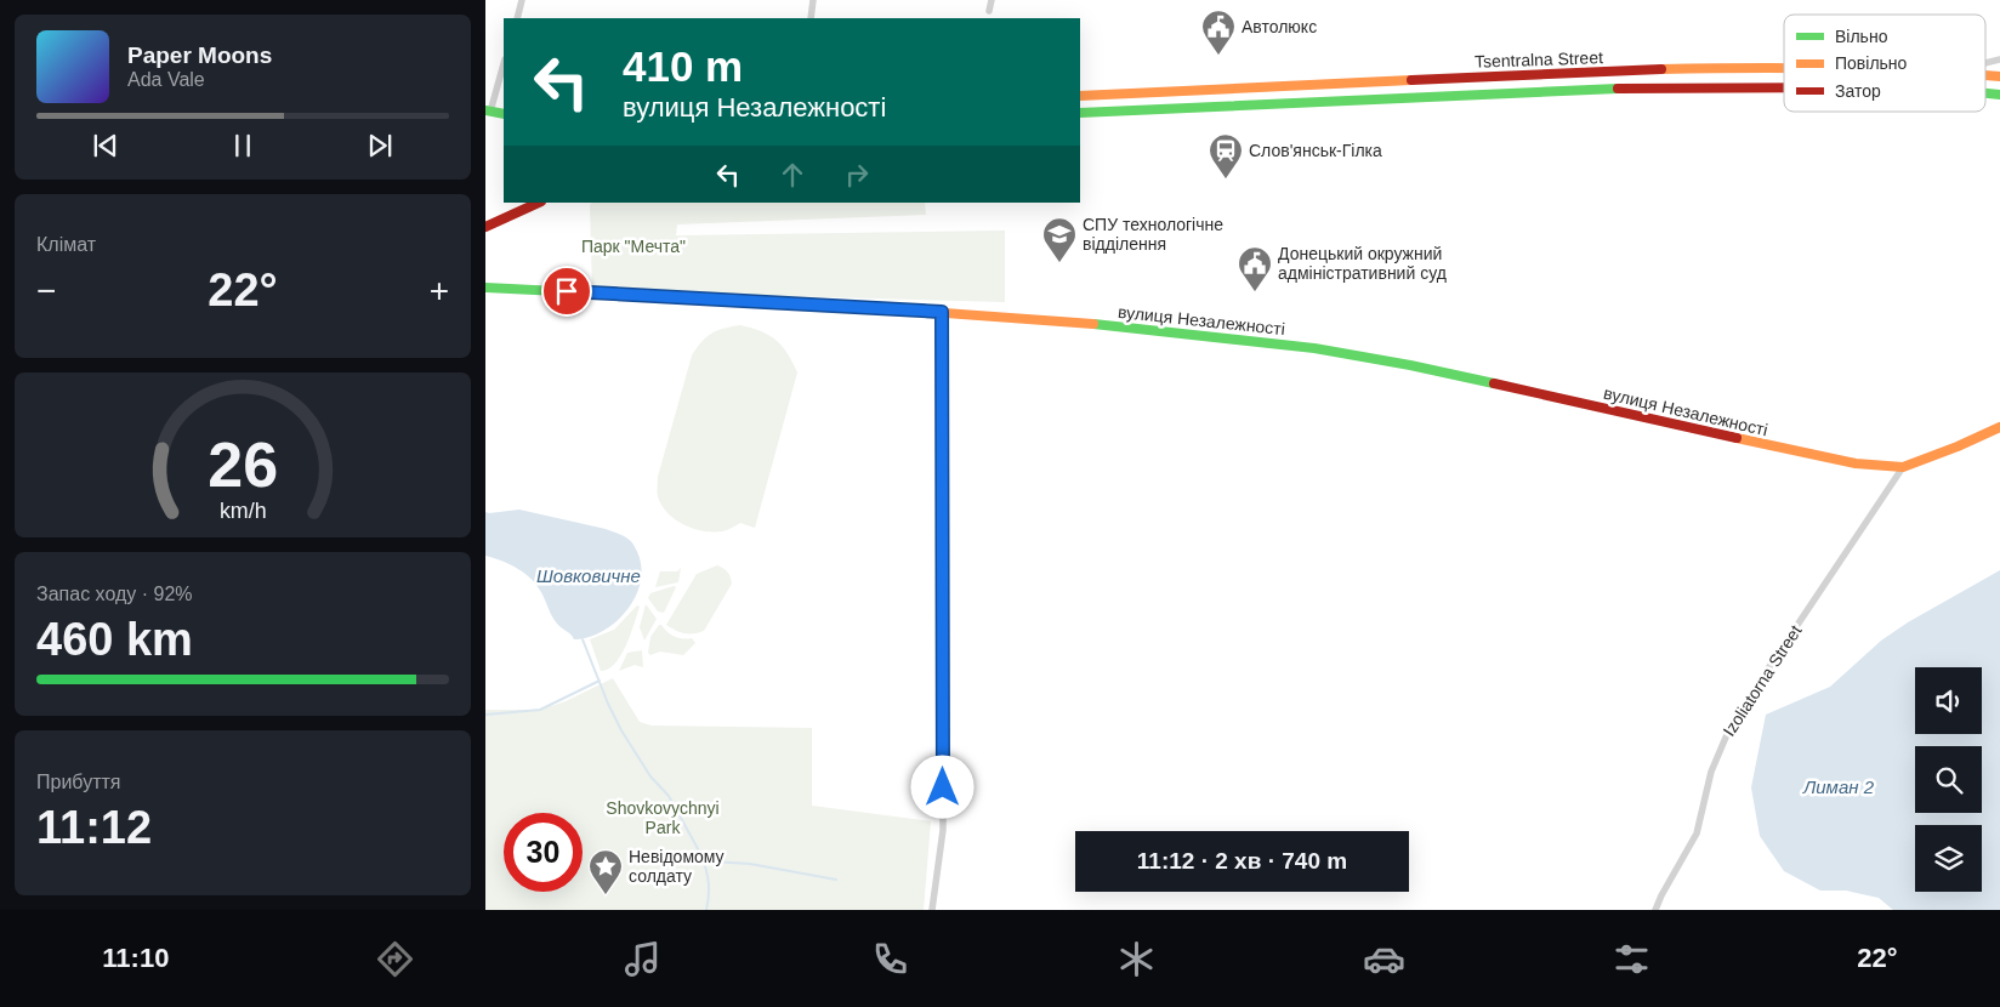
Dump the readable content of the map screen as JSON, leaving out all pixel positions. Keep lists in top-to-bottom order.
{
  "streets": {
    "street": ["Tsentralna Street", "вулиця Незалежності", "Izoliatorna Street"]
  },
  "crossings": [
    ["вулиця Незалежності", "Izoliatorna Street"]
  ],
  "water": ["Шовковичне", "Лиман 2"],
  "parks": ["Парк \"Мечта\"", "Shovkovychnyi Park"],
  "places": {
    "public building": ["Автолюкс", "Донецький окружний адміністративний суд"],
    "station": ["Слов'янськ-Гілка"],
    "school or university": ["СПУ технологічне відділення"],
    "place": ["Невідомому солдату"]
  },
  "legend": ["Вільно", "Повільно", "Затор"],
  "page": {
    "turn": ["410 m", "вулиця Незалежності"],
    "song": ["Paper Moons", "Ada Vale"],
    "tile": [
      "Клімат",
      ["Запас ходу · 92%", "460 km"],
      ["Прибуття", "11:12"]
    ],
    "heat": ["−", "22°", "+"],
    "limit": "30",
    "trip": "11:12 · 2 хв · 740 m",
    "tabs": ["11:10", "22°"],
    "gauge": ["26", "km/h"]
  }
}
